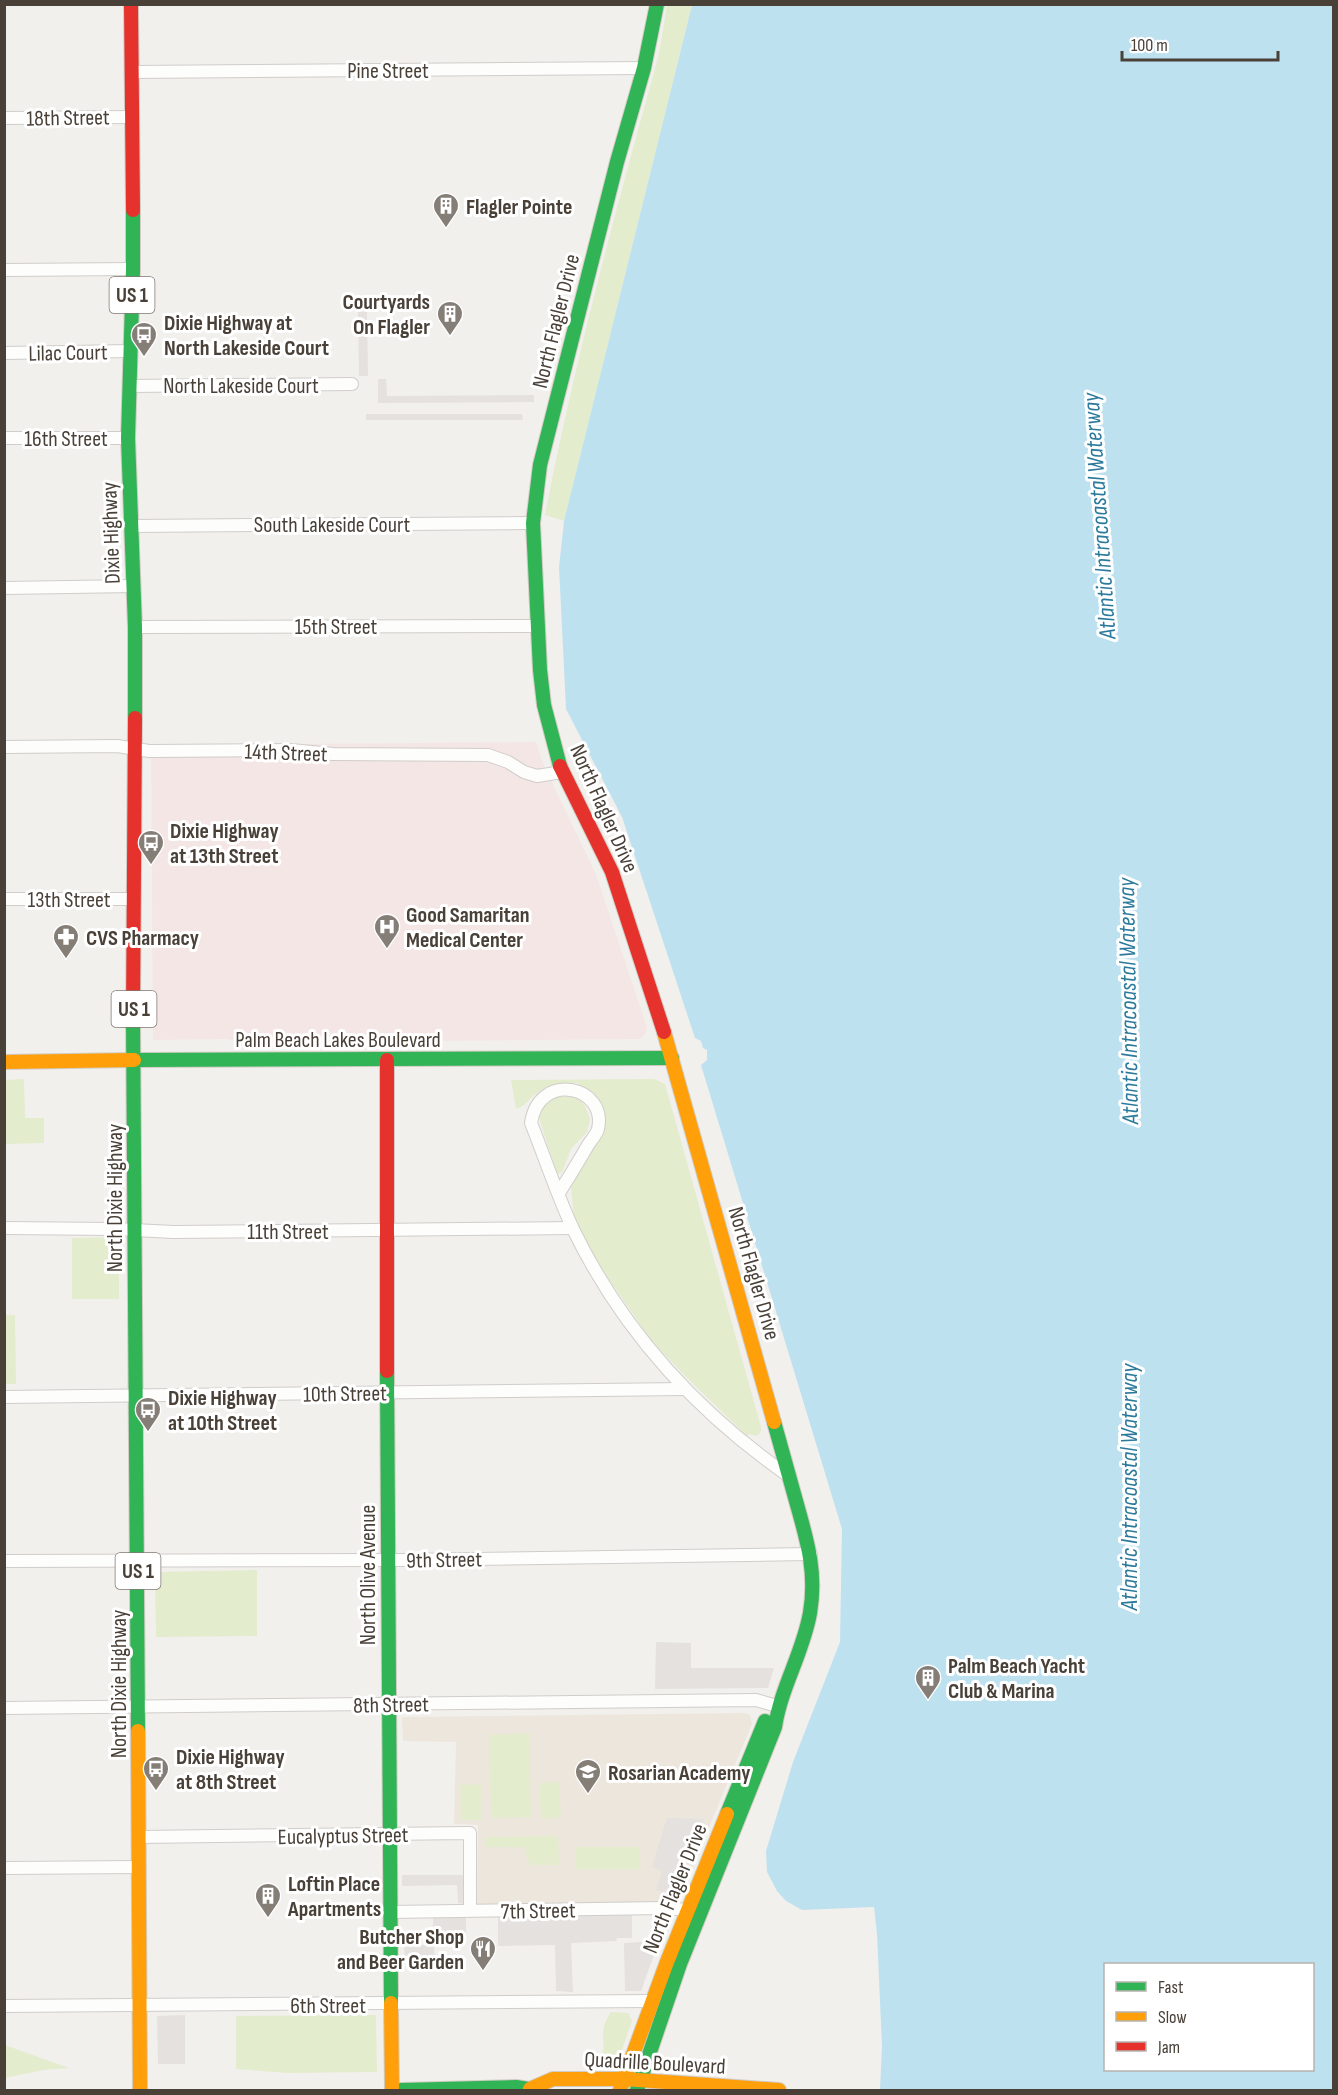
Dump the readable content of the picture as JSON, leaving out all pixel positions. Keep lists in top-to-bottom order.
{
  "streets": {
    "street": [
      "Pine Street",
      "18th Street",
      "US 1",
      "North Flagler Drive",
      "Lilac Court",
      "North Lakeside Court",
      "16th Street",
      "South Lakeside Court",
      "Dixie Highway",
      "15th Street",
      "14th Street",
      "13th Street",
      "Palm Beach Lakes Boulevard",
      "North Dixie Highway",
      "11th Street",
      "10th Street",
      "9th Street",
      "North Olive Avenue",
      "8th Street",
      "Eucalyptus Street",
      "7th Street",
      "6th Street",
      "Quadrille Boulevard"
    ]
  },
  "crossings": [
    ["Pine Street", "North Flagler Drive"],
    ["Pine Street", "Dixie Highway"],
    ["18th Street", "Dixie Highway"],
    ["North Flagler Drive", "South Lakeside Court"],
    ["North Flagler Drive", "15th Street"],
    ["North Flagler Drive", "14th Street"],
    ["North Flagler Drive", "Palm Beach Lakes Boulevard"],
    ["North Flagler Drive", "9th Street"],
    ["North Flagler Drive", "8th Street"],
    ["North Flagler Drive", "7th Street"],
    ["North Flagler Drive", "6th Street"],
    ["North Flagler Drive", "Quadrille Boulevard"],
    ["Lilac Court", "Dixie Highway"],
    ["North Lakeside Court", "Dixie Highway"],
    ["16th Street", "Dixie Highway"],
    ["South Lakeside Court", "Dixie Highway"],
    ["Dixie Highway", "15th Street"],
    ["Dixie Highway", "14th Street"],
    ["Dixie Highway", "13th Street"],
    ["Dixie Highway", "Palm Beach Lakes Boulevard"],
    ["Dixie Highway", "North Dixie Highway"],
    ["Palm Beach Lakes Boulevard", "North Dixie Highway"],
    ["Palm Beach Lakes Boulevard", "North Olive Avenue"],
    ["North Dixie Highway", "11th Street"],
    ["North Dixie Highway", "10th Street"],
    ["North Dixie Highway", "9th Street"],
    ["North Dixie Highway", "8th Street"],
    ["North Dixie Highway", "Eucalyptus Street"],
    ["North Dixie Highway", "6th Street"],
    ["11th Street", "North Olive Avenue"],
    ["10th Street", "North Olive Avenue"],
    ["9th Street", "North Olive Avenue"],
    ["North Olive Avenue", "8th Street"],
    ["North Olive Avenue", "Eucalyptus Street"],
    ["North Olive Avenue", "7th Street"],
    ["North Olive Avenue", "6th Street"],
    ["Eucalyptus Street", "7th Street"]
  ],
  "water": ["Atlantic Intracoastal Waterway"],
  "places": {
    "building": [
      "Flagler Pointe",
      "Courtyards On Flagler",
      "Palm Beach Yacht Club & Marina",
      "Loftin Place Apartments"
    ],
    "bus stop": [
      "Dixie Highway at North Lakeside Court",
      "Dixie Highway at 13th Street",
      "Dixie Highway at 10th Street",
      "Dixie Highway at 8th Street"
    ],
    "hospital": ["Good Samaritan Medical Center"],
    "pharmacy": ["CVS Pharmacy"],
    "school or university": ["Rosarian Academy"],
    "restaurant": ["Butcher Shop and Beer Garden"]
  },
  "legend": ["Fast", "Slow", "Jam"],
  "scale_bar": "100 m"
}
